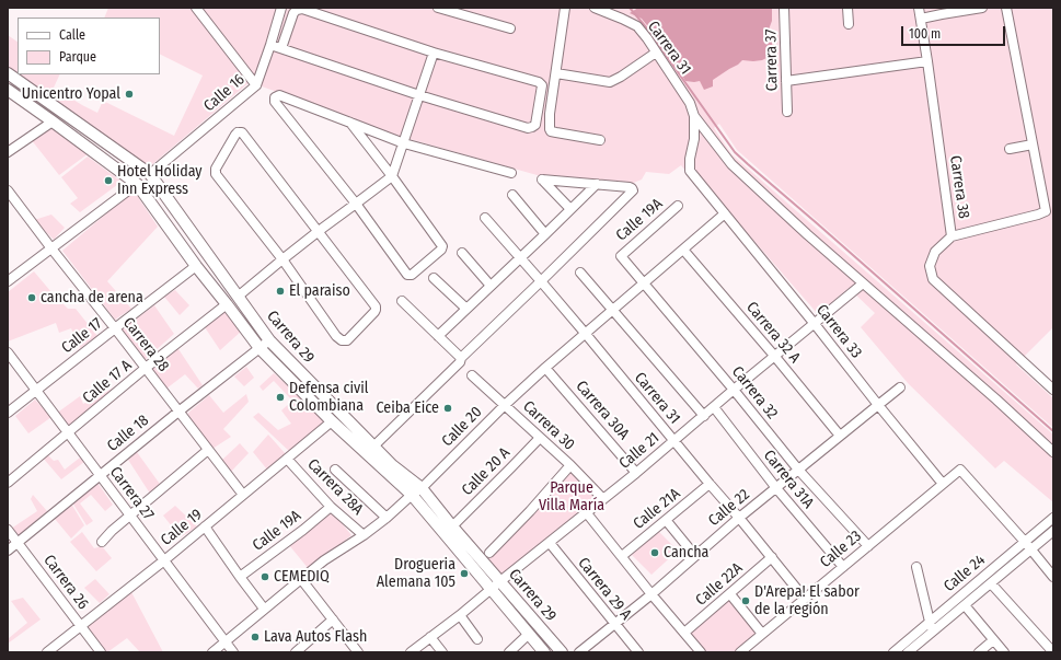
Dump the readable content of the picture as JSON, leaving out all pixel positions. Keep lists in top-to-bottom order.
{
  "streets": {
    "main road": ["Carrera 29"],
    "street": [
      "Carrera 31",
      "Carrera 37",
      "Calle 16",
      "Carrera 38",
      "Calle 19A",
      "Carrera 33",
      "Carrera 32 A",
      "Calle 17",
      "Carrera 28",
      "Calle 17 A",
      "Carrera 32",
      "Carrera 30A",
      "Carrera 30",
      "Calle 20",
      "Calle 18",
      "Calle 21",
      "Calle 20 A",
      "Carrera 31A",
      "Carrera 28A",
      "Carrera 27",
      "Calle 22",
      "Calle 21A",
      "Calle 19",
      "Calle 23",
      "Calle 24",
      "Carrera 26",
      "Calle 22A",
      "Carrera 29 A"
    ]
  },
  "crossings": [
    ["Carrera 31", "Carrera 33"],
    ["Carrera 31", "Calle 20"],
    ["Carrera 31", "Calle 21"],
    ["Carrera 31", "Calle 22"],
    ["Carrera 31", "Calle 21A"],
    ["Carrera 31", "Calle 23"],
    ["Carrera 31", "Calle 22A"],
    ["Calle 16", "Carrera 29"],
    ["Calle 19A", "Carrera 32"],
    ["Calle 19A", "Carrera 28A"],
    ["Carrera 33", "Calle 20"],
    ["Carrera 33", "Calle 21"],
    ["Carrera 33", "Calle 22"],
    ["Carrera 33", "Calle 23"],
    ["Carrera 32 A", "Calle 20"],
    ["Carrera 32 A", "Calle 21"],
    ["Carrera 32 A", "Calle 22"],
    ["Calle 17", "Carrera 29"],
    ["Calle 17", "Carrera 28"],
    ["Calle 17", "Carrera 27"],
    ["Carrera 29", "Calle 17 A"],
    ["Carrera 29", "Calle 20"],
    ["Carrera 29", "Calle 18"],
    ["Carrera 29", "Calle 21"],
    ["Carrera 29", "Calle 20 A"],
    ["Carrera 29", "Calle 19"],
    ["Carrera 28", "Calle 17 A"],
    ["Carrera 28", "Calle 18"],
    ["Carrera 28", "Calle 19"],
    ["Calle 17 A", "Carrera 27"],
    ["Carrera 32", "Calle 20"],
    ["Carrera 32", "Calle 21"],
    ["Carrera 32", "Calle 22"],
    ["Carrera 32", "Calle 23"],
    ["Carrera 30A", "Calle 20"],
    ["Carrera 30A", "Calle 21"],
    ["Carrera 30", "Calle 20"],
    ["Carrera 30", "Calle 21"],
    ["Carrera 30", "Calle 20 A"],
    ["Calle 20", "Carrera 28A"],
    ["Calle 20", "Carrera 27"],
    ["Calle 18", "Carrera 27"],
    ["Calle 18", "Carrera 26"],
    ["Calle 21", "Carrera 31A"],
    ["Calle 21", "Carrera 29 A"],
    ["Carrera 31A", "Calle 22"],
    ["Carrera 31A", "Calle 23"],
    ["Carrera 28A", "Calle 19"],
    ["Carrera 27", "Calle 19"],
    ["Calle 22", "Carrera 29 A"],
    ["Calle 19", "Carrera 26"],
    ["Calle 23", "Calle 24"]
  ],
  "parks": ["Parque Villa María"],
  "places": [
    "Unicentro Yopal",
    "Hotel Holiday Inn Express",
    "El paraiso",
    "cancha de arena",
    "Defensa civil Colombiana",
    "Ceiba Eice",
    "Cancha",
    "Drogueria Alemana 105",
    "CEMEDIQ",
    "D'Arepa! El sabor de la región",
    "Lava Autos Flash"
  ],
  "legend": ["Calle", "Parque"],
  "scale_bar": "100 m"
}
